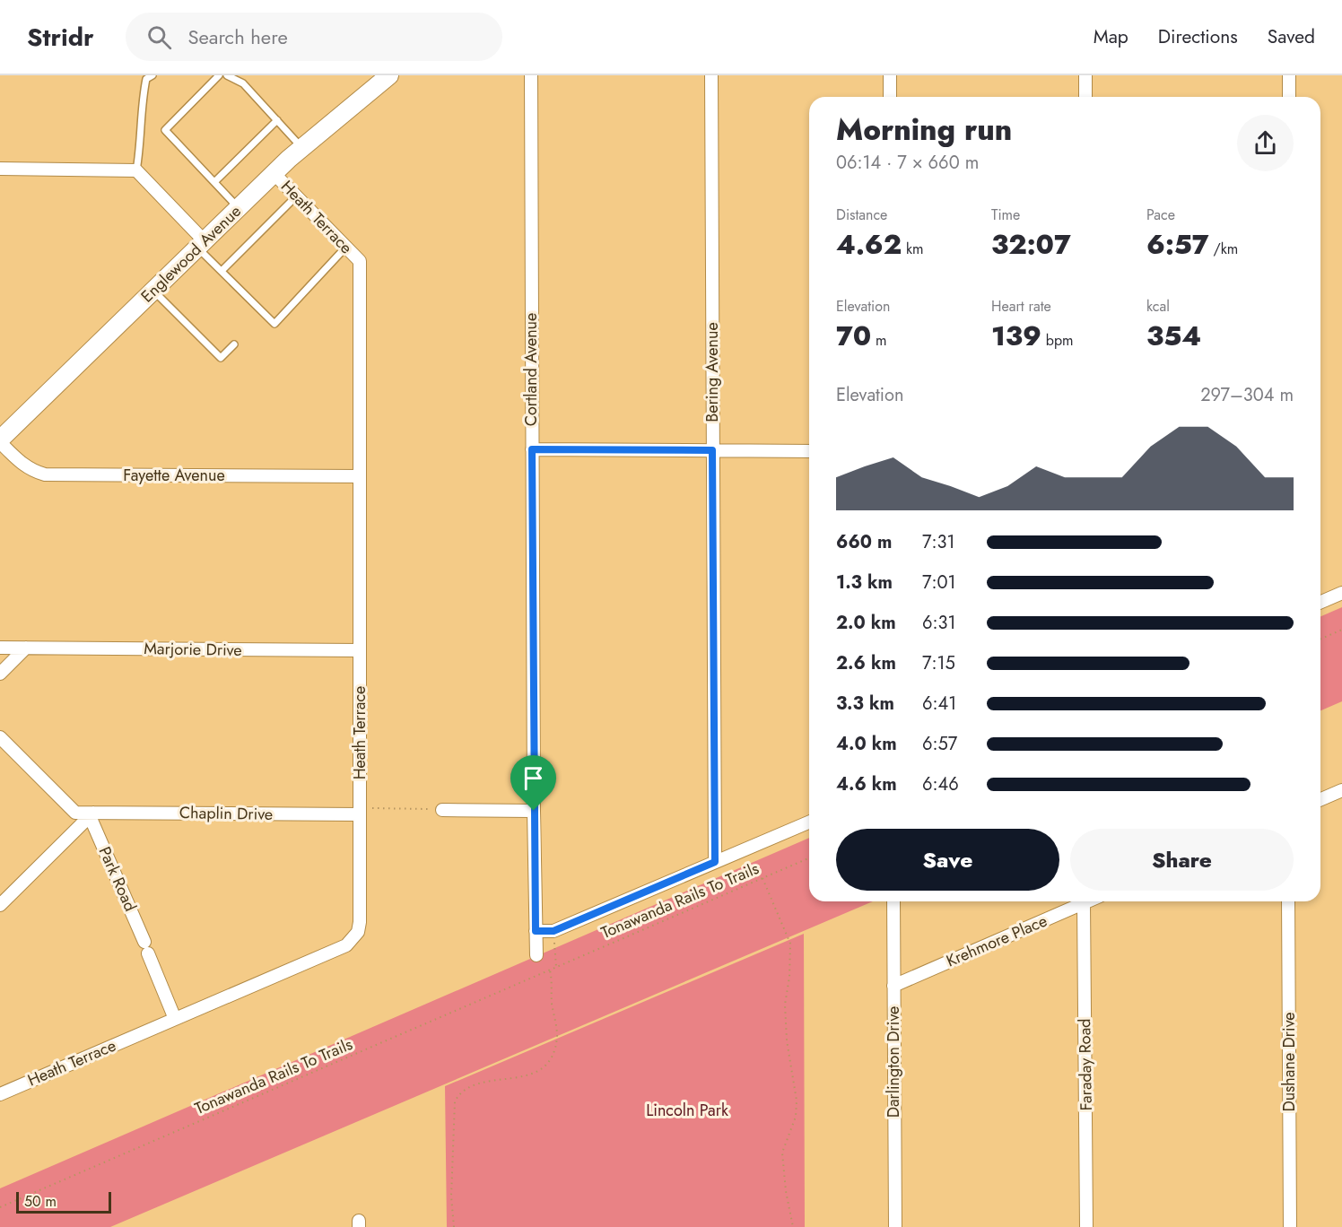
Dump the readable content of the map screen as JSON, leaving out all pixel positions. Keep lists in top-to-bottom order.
{
  "streets": {
    "street": [
      "Heath Terrace",
      "Englewood Avenue",
      "Cortland Avenue",
      "Bering Avenue",
      "Fayette Avenue",
      "Marjorie Drive",
      "Chaplin Drive",
      "Park Road",
      "Krehmore Place",
      "Darlington Drive",
      "Dushane Drive",
      "Faraday Road"
    ],
    "path": ["Tonawanda Rails To Trails"]
  },
  "crossings": [
    ["Heath Terrace", "Englewood Avenue"],
    ["Heath Terrace", "Fayette Avenue"],
    ["Heath Terrace", "Marjorie Drive"],
    ["Heath Terrace", "Chaplin Drive"],
    ["Heath Terrace", "Park Road"],
    ["Englewood Avenue", "Fayette Avenue"],
    ["Chaplin Drive", "Park Road"],
    ["Krehmore Place", "Darlington Drive"],
    ["Krehmore Place", "Faraday Road"]
  ],
  "parks": ["Lincoln Park"],
  "scale_bar": "50 m",
  "page": {
    "header": "Stridr",
    "search": "Search here",
    "nav": ["Map", "Directions", "Saved"],
    "heading": ["Morning run", "06:14 · 7 × 660 m"],
    "stats": [
      ["Distance", "4.62 km"],
      ["Time", "32:07"],
      ["Pace", "6:57 /km"],
      ["Elevation", "70 m"],
      ["Heart rate", "139 bpm"],
      ["kcal", "354"]
    ],
    "chart": ["Elevation", "297–304 m"],
    "list": [
      {
        "name": "660 m",
        "note": "7:31"
      },
      {
        "name": "1.3 km",
        "note": "7:01"
      },
      {
        "name": "2.0 km",
        "note": "6:31"
      },
      {
        "name": "2.6 km",
        "note": "7:15"
      },
      {
        "name": "3.3 km",
        "note": "6:41"
      },
      {
        "name": "4.0 km",
        "note": "6:57"
      },
      {
        "name": "4.6 km",
        "note": "6:46"
      }
    ],
    "buttons": ["Save", "Share"],
    "scale": "50 m"
  }
}
